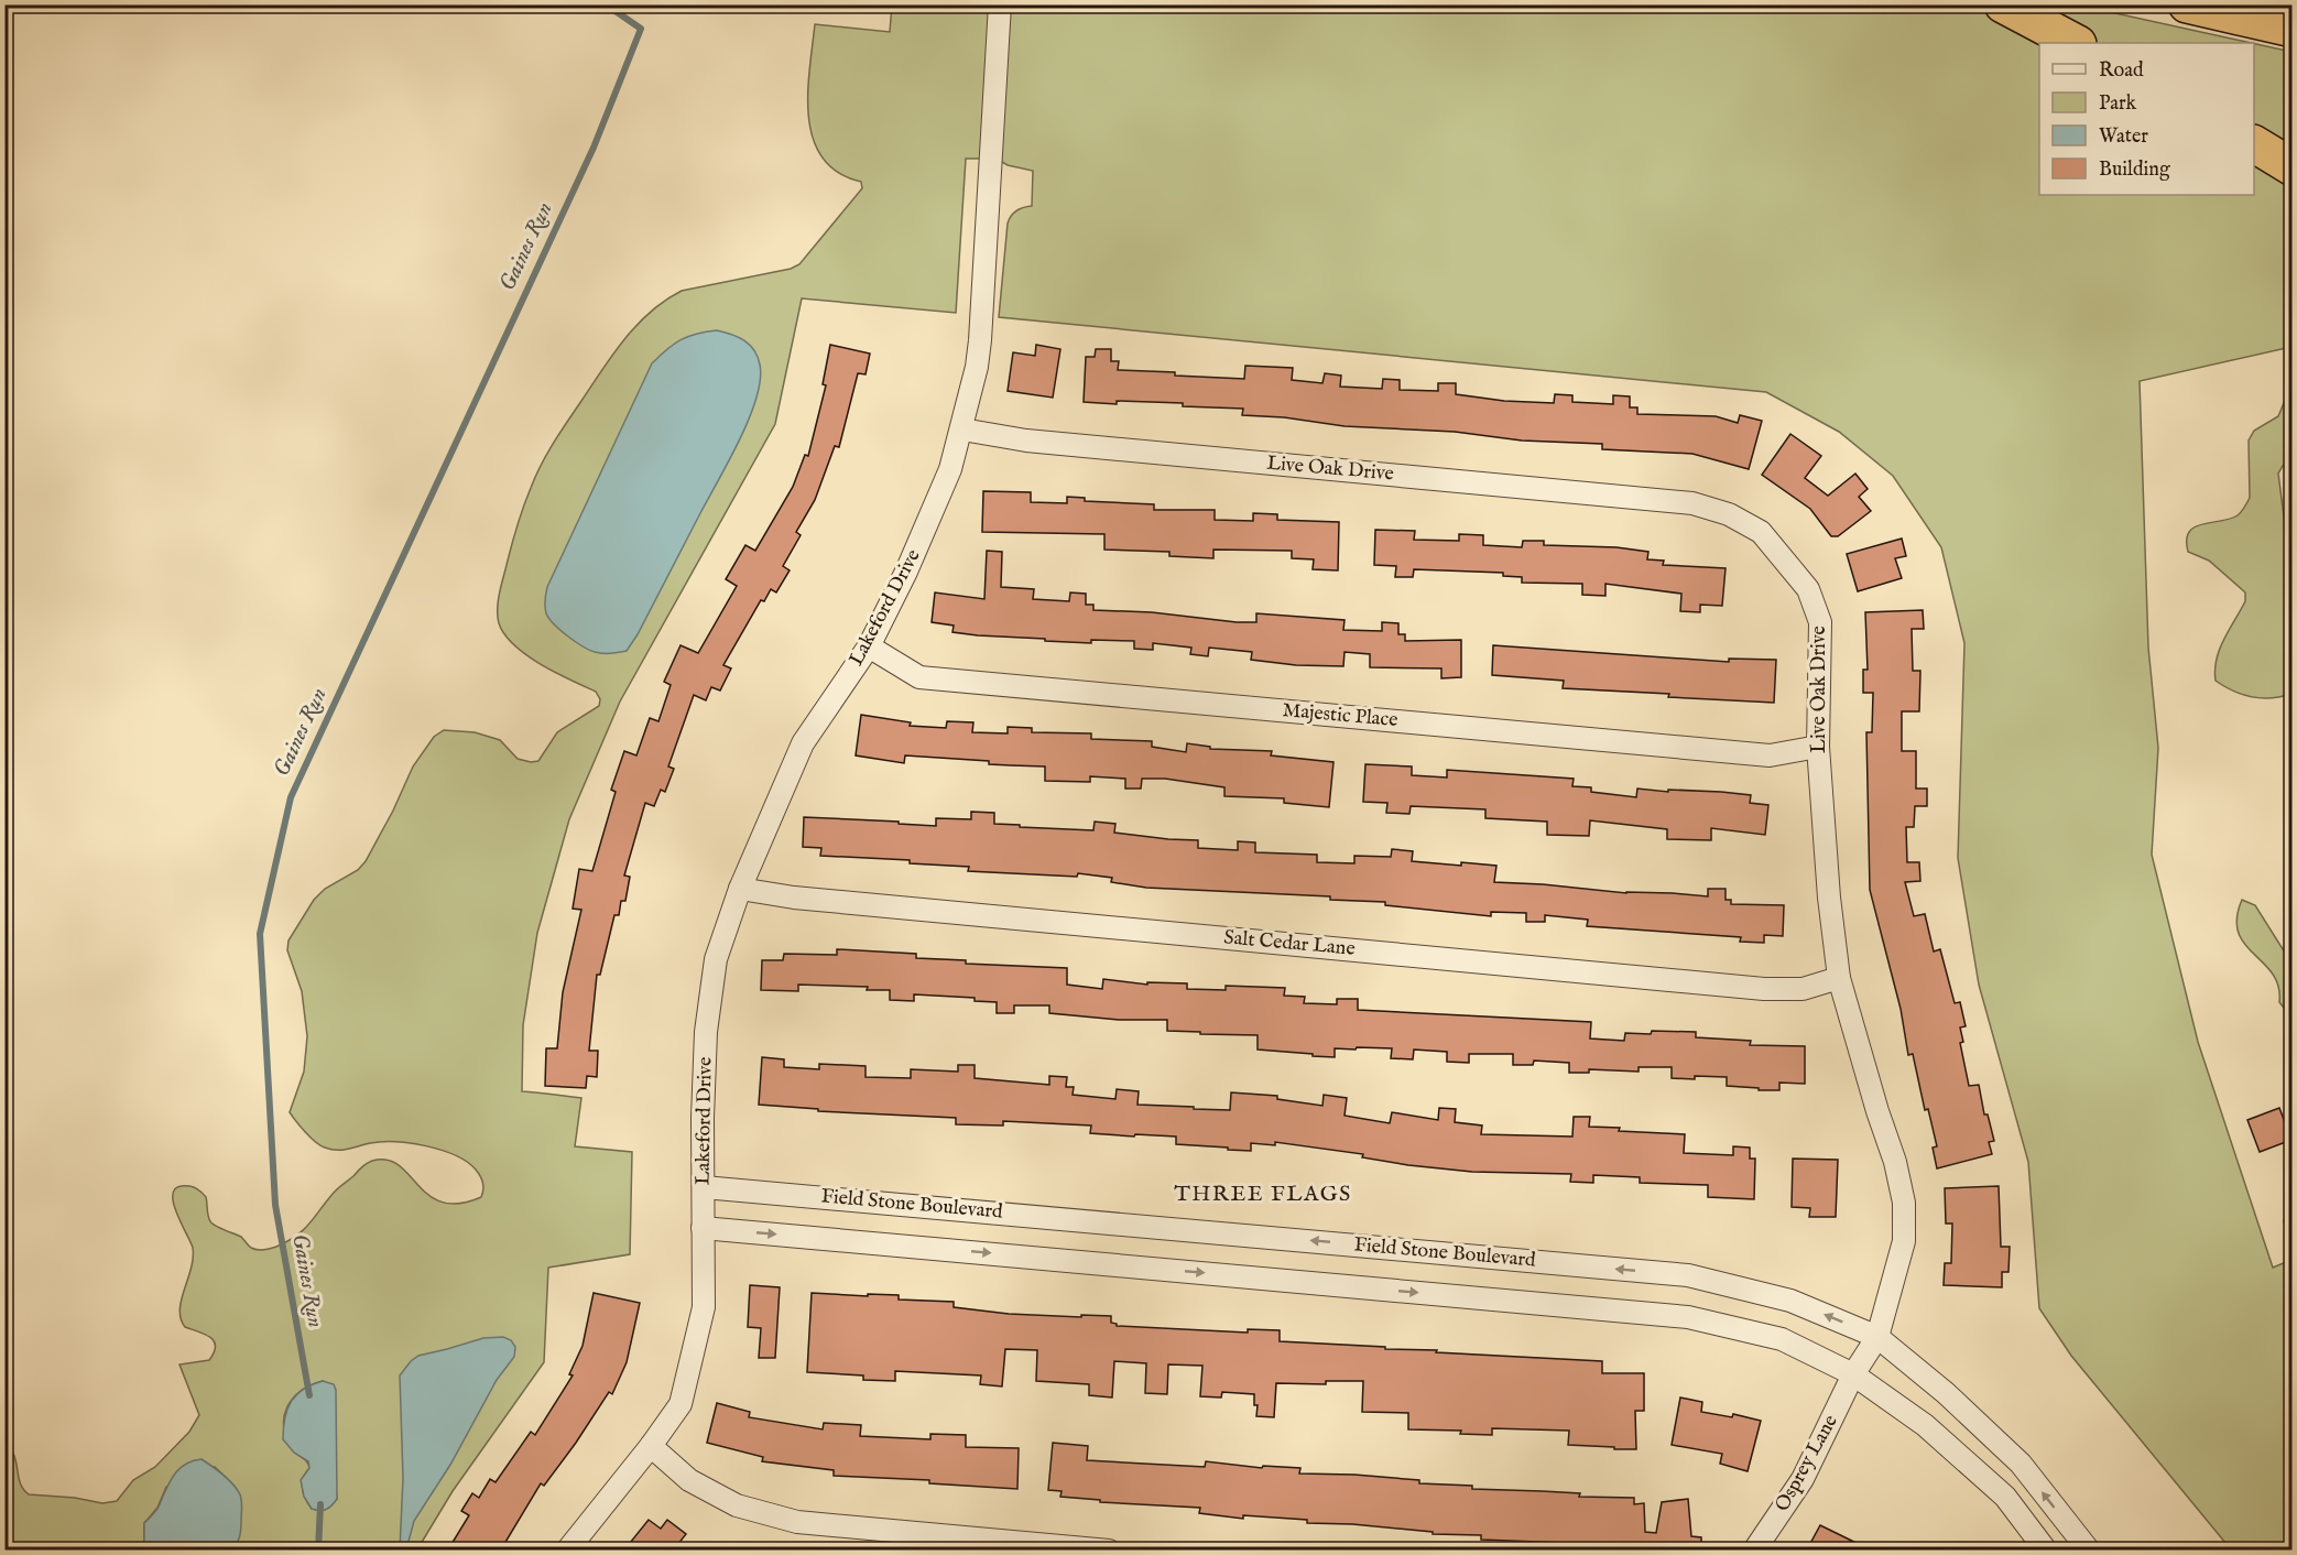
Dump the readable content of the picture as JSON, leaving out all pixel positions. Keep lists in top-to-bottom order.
{
  "streets": {
    "street": [
      "Live Oak Drive",
      "Lakeford Drive",
      "Majestic Place",
      "Salt Cedar Lane",
      "Field Stone Boulevard",
      "Osprey Lane"
    ]
  },
  "crossings": [
    ["Live Oak Drive", "Lakeford Drive"],
    ["Live Oak Drive", "Majestic Place"],
    ["Live Oak Drive", "Salt Cedar Lane"],
    ["Live Oak Drive", "Field Stone Boulevard"],
    ["Live Oak Drive", "Osprey Lane"],
    ["Lakeford Drive", "Majestic Place"],
    ["Lakeford Drive", "Salt Cedar Lane"],
    ["Lakeford Drive", "Field Stone Boulevard"],
    ["Field Stone Boulevard", "Osprey Lane"]
  ],
  "districts": ["THREE FLAGS"],
  "water": ["Gaines Run"],
  "legend": [
    "Road",
    "Park",
    "Water",
    "Building"
  ]
}
